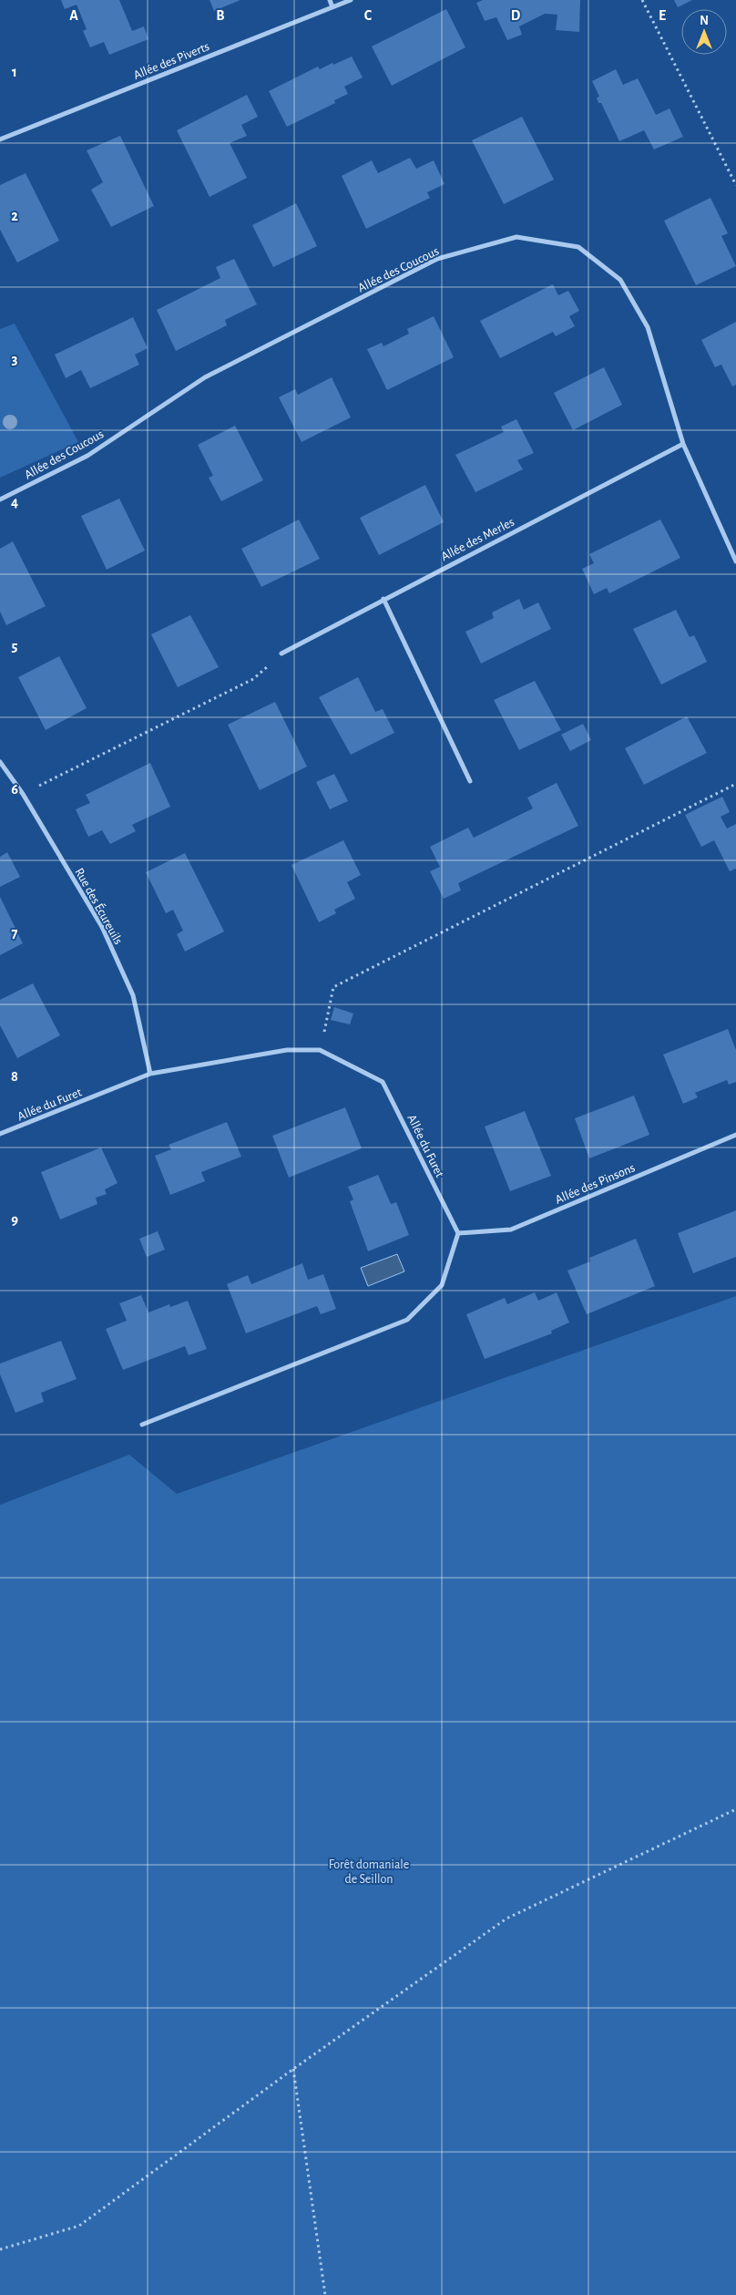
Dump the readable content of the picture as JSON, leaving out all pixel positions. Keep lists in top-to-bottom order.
{
  "streets": {
    "street": [
      "Allée des Piverts",
      "Allée des Coucous",
      "Allée des Merles",
      "Rue des Écureuils",
      "Allée du Furet",
      "Allée des Pinsons"
    ]
  },
  "crossings": [
    ["Allée des Coucous", "Allée des Merles"],
    ["Rue des Écureuils", "Allée du Furet"],
    ["Allée du Furet", "Allée des Pinsons"]
  ],
  "parks": ["Forêt domaniale de Seillon"],
  "north": "top",
  "grid": {
    "columns": [
      "A",
      "B",
      "C",
      "D",
      "E"
    ],
    "rows": [
      "1",
      "2",
      "3",
      "4",
      "5",
      "6",
      "7",
      "8",
      "9"
    ]
  }
}
